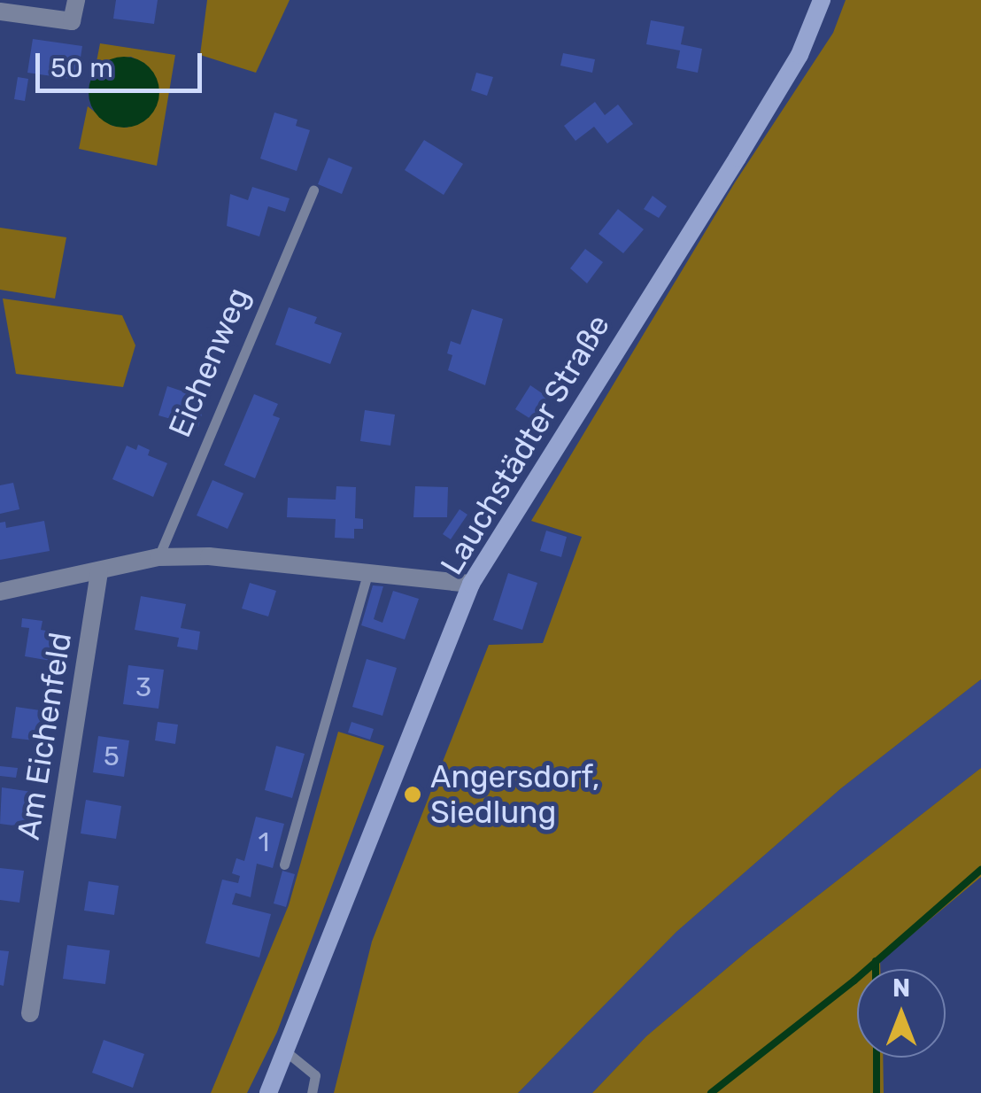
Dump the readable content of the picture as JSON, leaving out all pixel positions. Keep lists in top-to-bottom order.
{
  "streets": {
    "main road": ["Lauchstädter Straße"],
    "street": ["Am Eichenfeld"],
    "lane": ["Eichenweg"]
  },
  "places": ["Angersdorf, Siedlung"],
  "house_numbers": ["3", "5", "1"],
  "scale_bar": "50 m",
  "north": "top"
}
